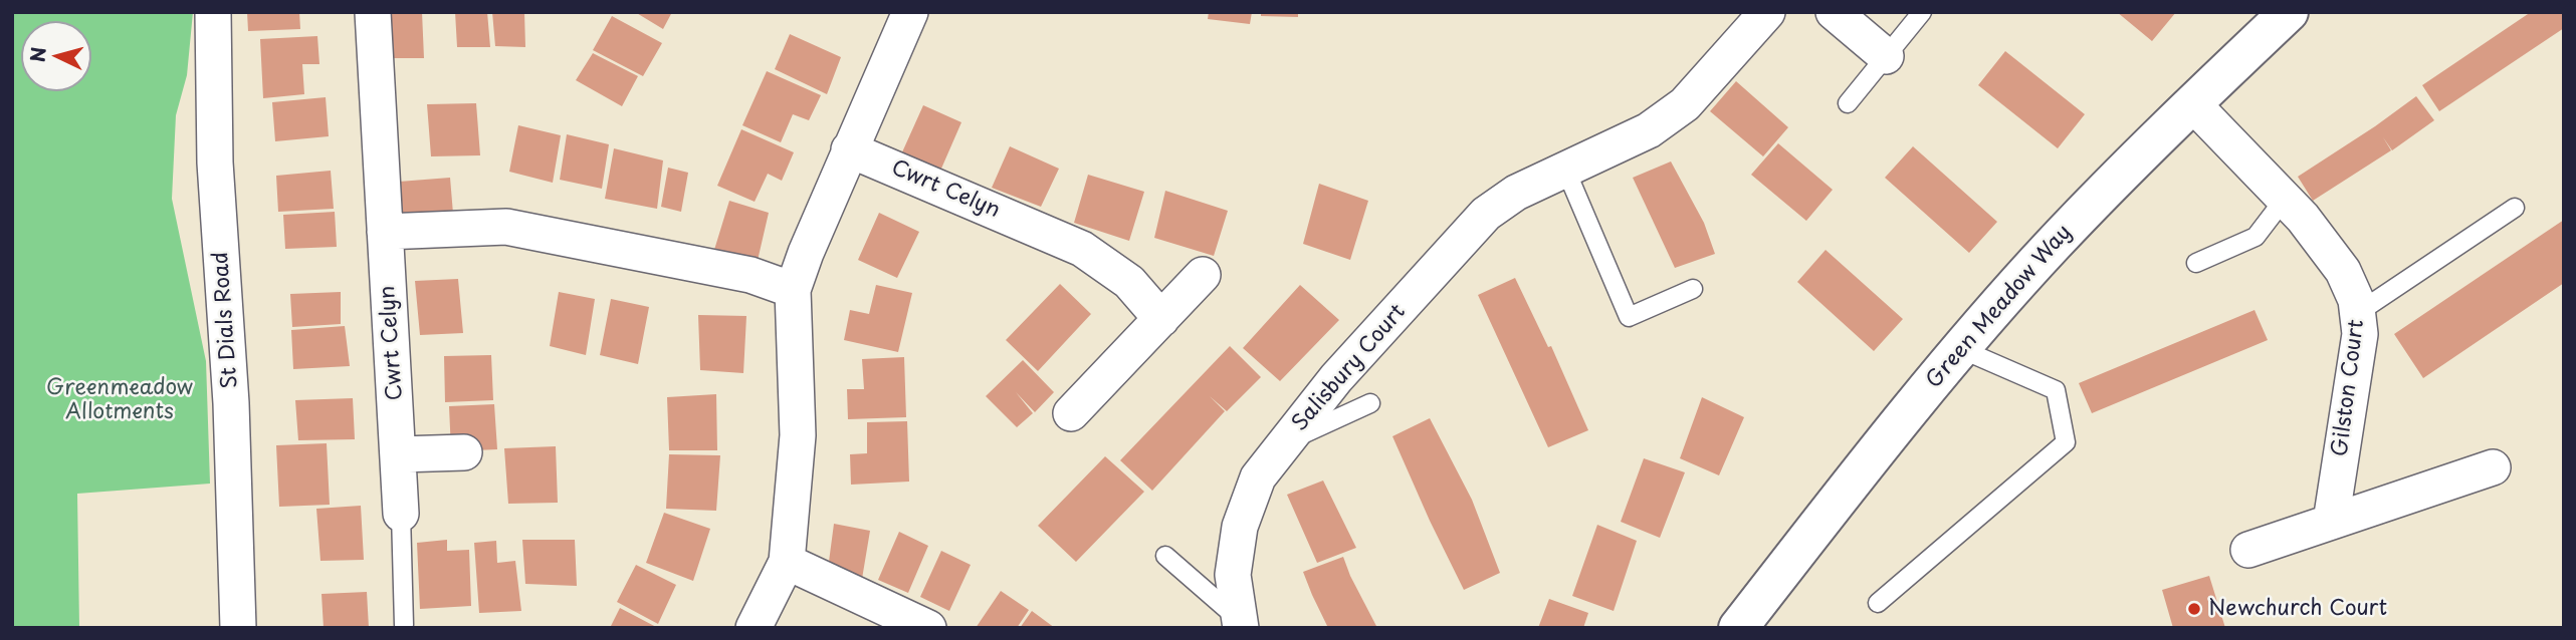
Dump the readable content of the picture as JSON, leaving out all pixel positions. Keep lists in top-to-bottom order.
{
  "streets": {
    "street": [
      "Cwrt Celyn",
      "Green Meadow Way",
      "St Dials Road",
      "Salisbury Court",
      "Gilston Court"
    ]
  },
  "crossings": [
    ["Green Meadow Way", "Gilston Court"]
  ],
  "parks": ["Greenmeadow Allotments"],
  "places": ["Newchurch Court"],
  "north": "left"
}
